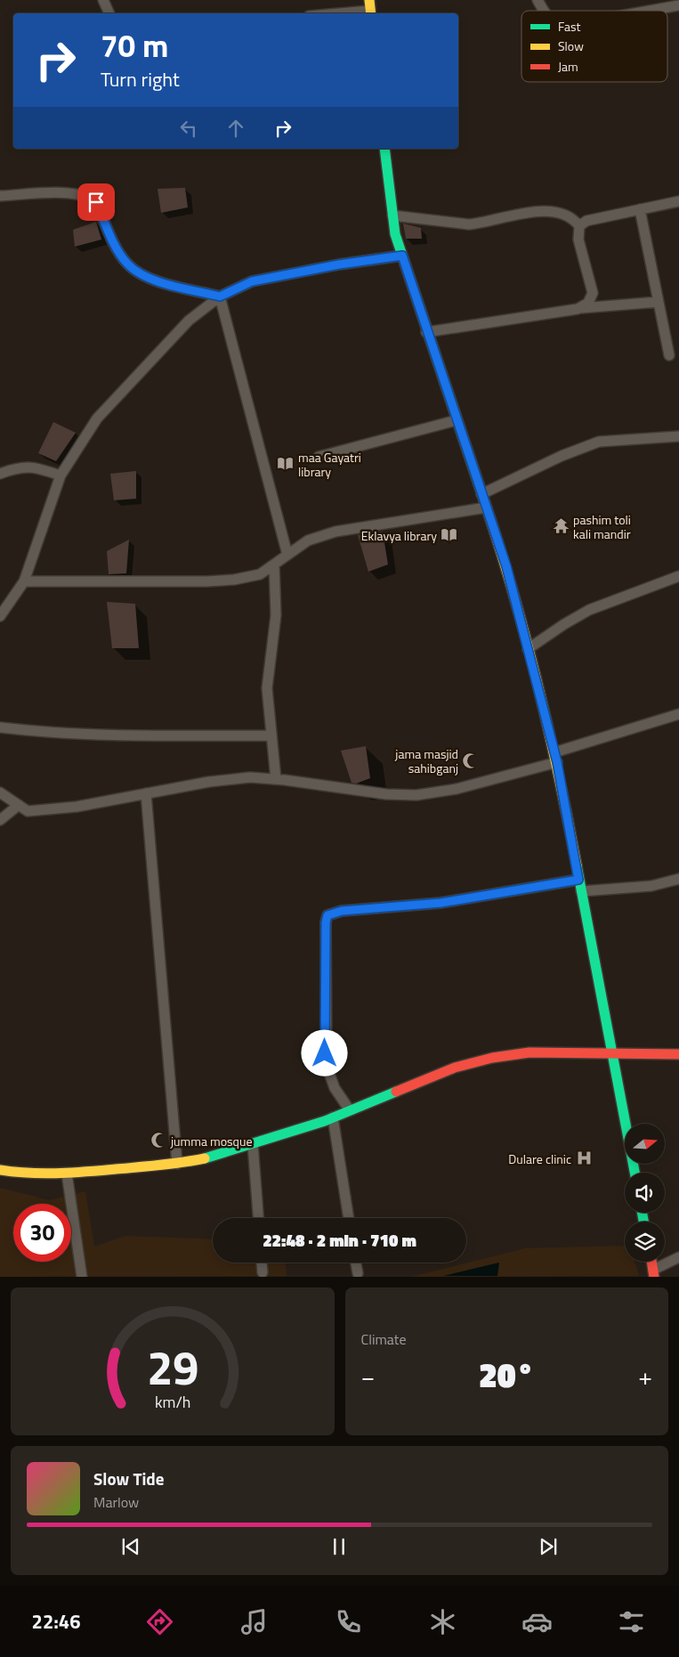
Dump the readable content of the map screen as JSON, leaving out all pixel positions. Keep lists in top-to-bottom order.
{
  "places": {
    "library": ["maa Gayatri library", "Eklavya library"],
    "temple": ["pashim toli kali mandir"],
    "mosque": ["jama masjid sahibganj", "jumma mosque"],
    "hospital": ["Dulare clinic"]
  },
  "legend": ["Fast", "Slow", "Jam"],
  "north": "right",
  "page": {
    "turn": ["70 m", "Turn right"],
    "limit": "30",
    "trip": "22:48 · 2 min · 710 m",
    "tile": "Climate",
    "heat": ["−", "20°", "+"],
    "song": ["Slow Tide", "Marlow"],
    "tabs": "22:46",
    "gauge": ["29", "km/h"]
  }
}
